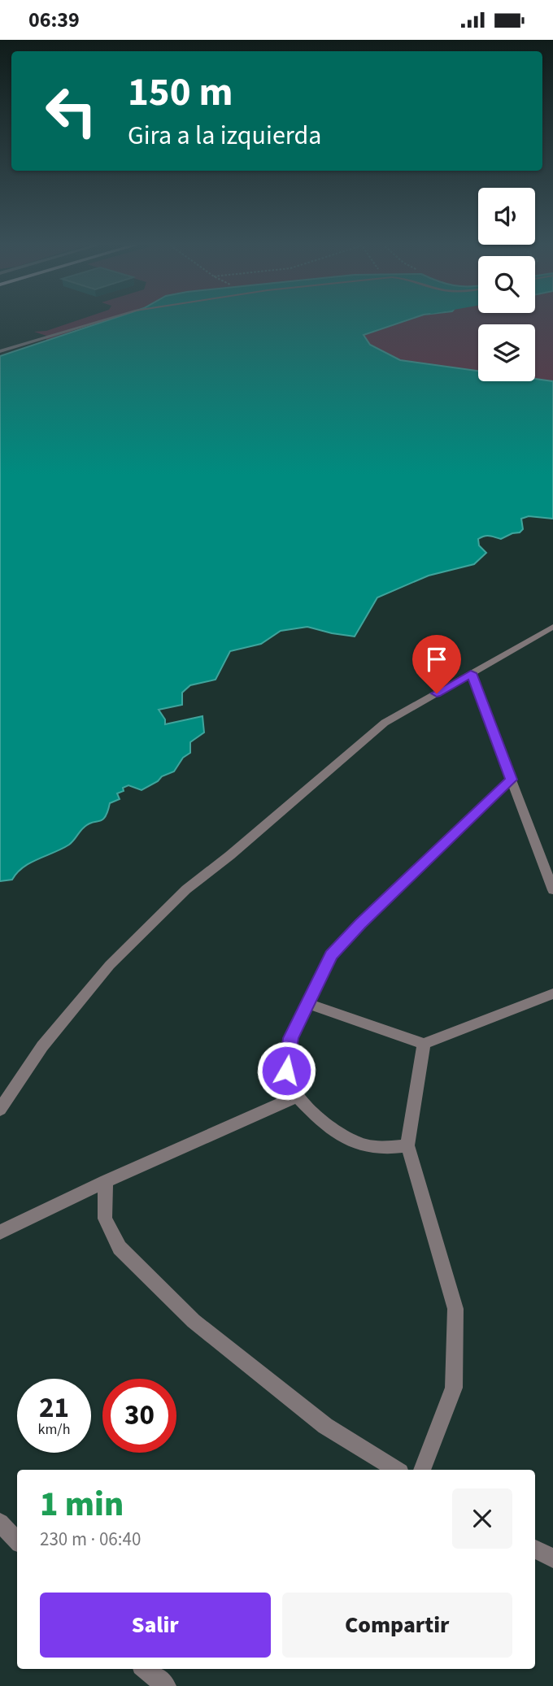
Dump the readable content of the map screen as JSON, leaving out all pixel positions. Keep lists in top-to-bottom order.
{
  "page": {
    "status": "06:39",
    "turn": ["150 m", "Gira a la izquierda"],
    "speed": "21 km/h",
    "limit": "30",
    "heading": ["1 min", "230 m · 06:40"],
    "buttons": ["Salir", "Compartir"]
  }
}
